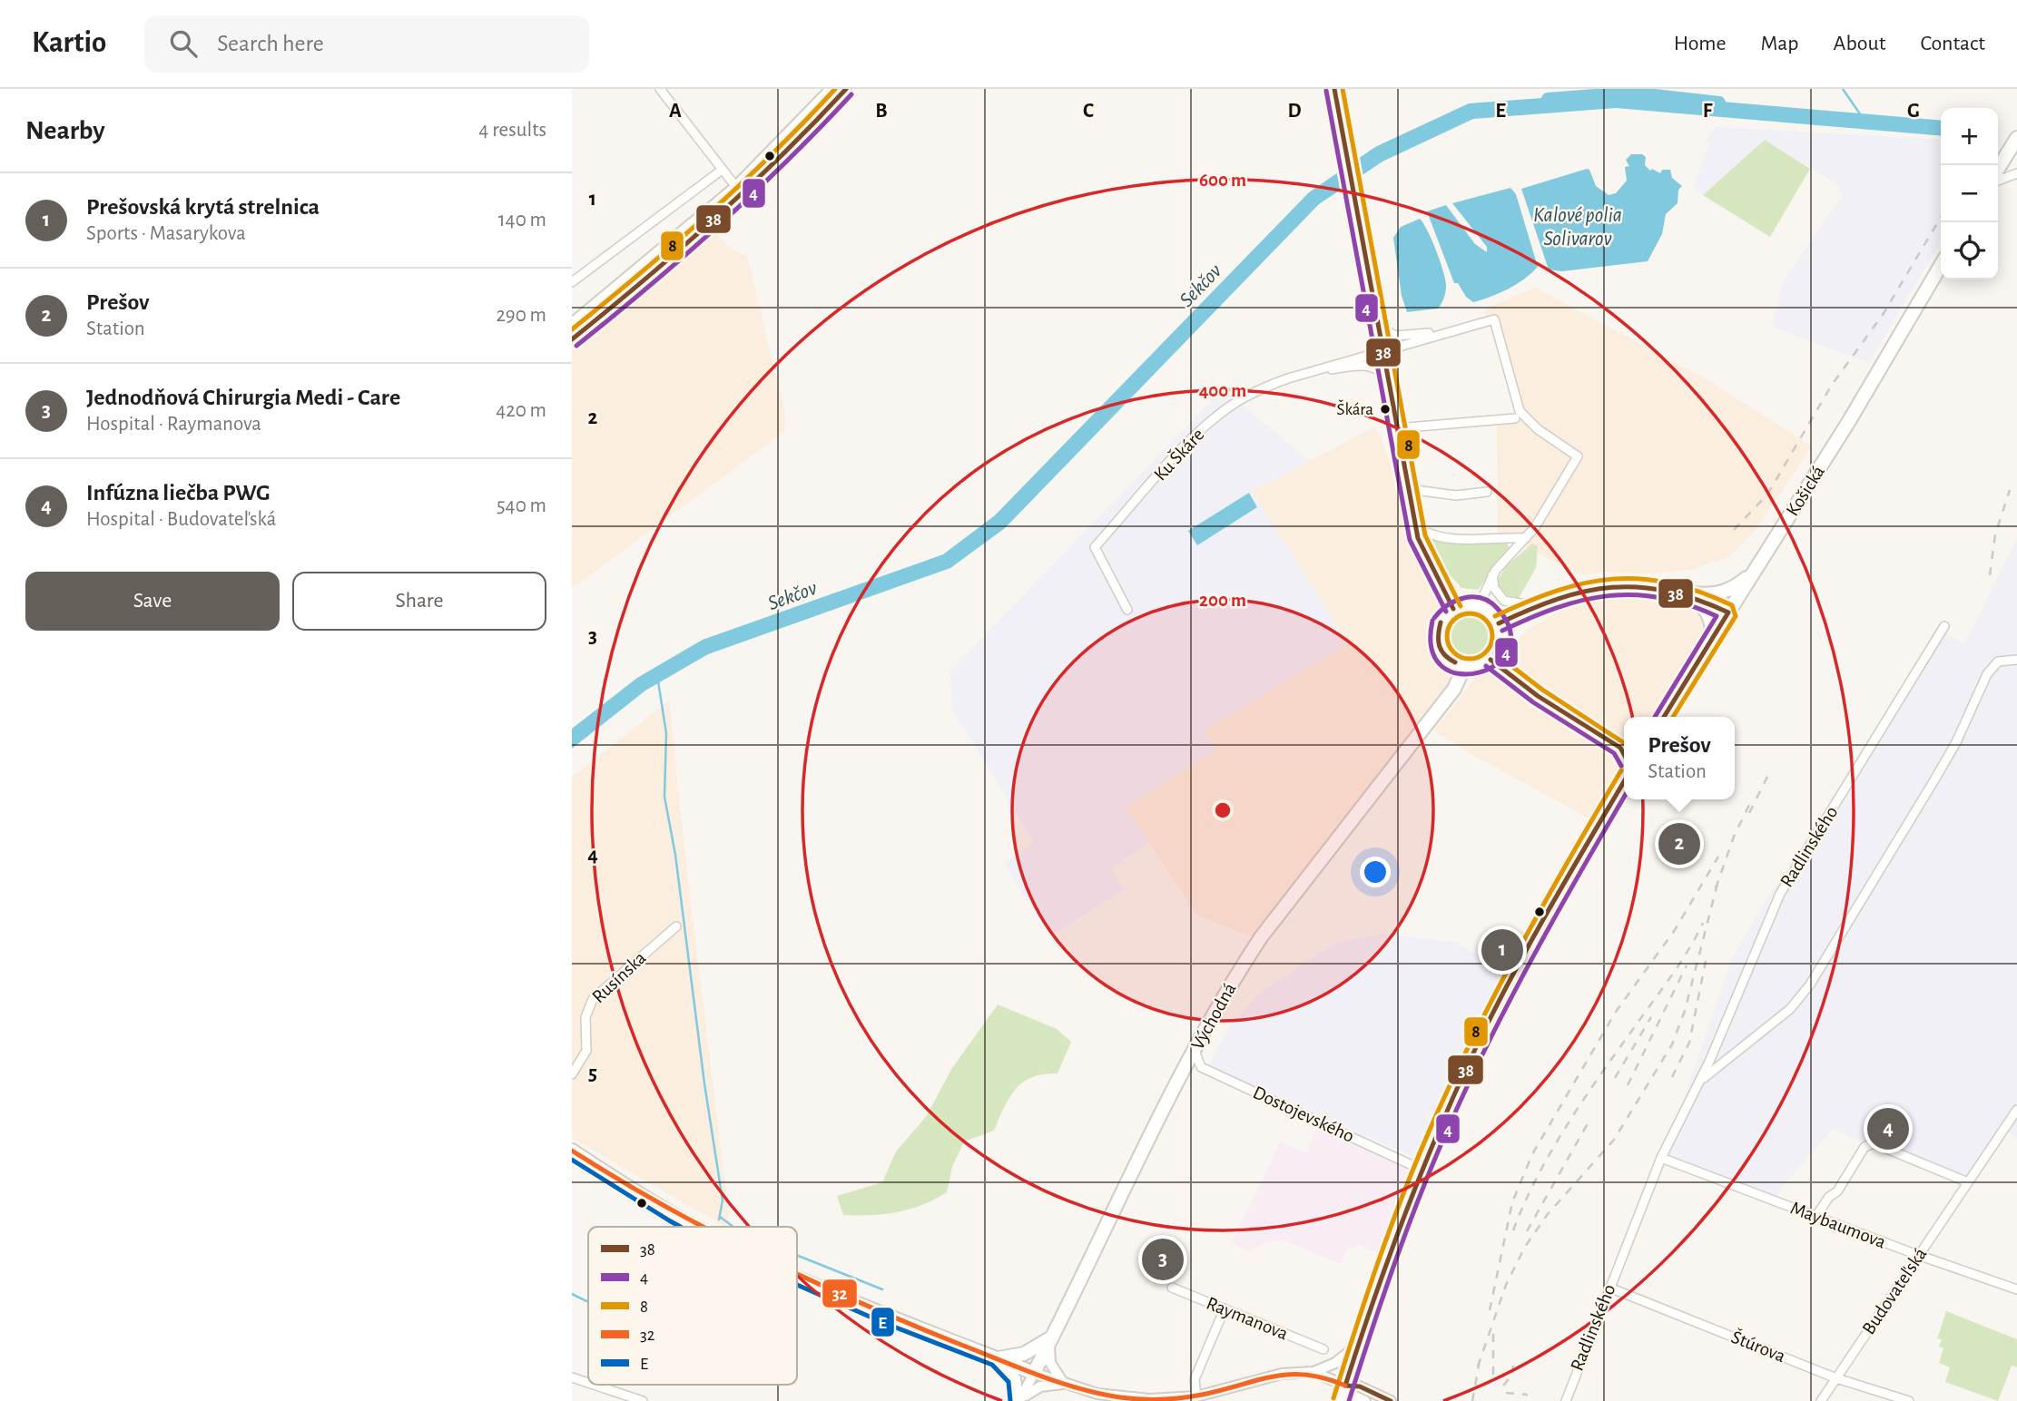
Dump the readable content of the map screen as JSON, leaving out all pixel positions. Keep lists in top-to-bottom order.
{
  "streets": {
    "main road": ["Košická", "Východná"],
    "street": [
      "Ku Škáre",
      "Radlinského",
      "Rusínska",
      "Dostojevského",
      "Maybaumova",
      "Budovateľská",
      "Raymanova",
      "Štúrova"
    ]
  },
  "crossings": [
    ["Radlinského", "Maybaumova"],
    ["Radlinského", "Štúrova"],
    ["Maybaumova", "Budovateľská"],
    ["Budovateľská", "Štúrova"]
  ],
  "water": ["Kalové polia Solivarov", "Sekčov"],
  "places": ["Škára"],
  "lines": [
    "transit line 38",
    "transit line 8",
    "transit line 4",
    "transit line 32",
    "transit line E"
  ],
  "legend": [
    "38",
    "4",
    "8",
    "32",
    "E"
  ],
  "page": {
    "header": "Kartio",
    "search": "Search here",
    "nav": [
      "Home",
      "Map",
      "About",
      "Contact"
    ],
    "heading": ["Nearby", "4 results"],
    "map_buttons": ["+", "−"],
    "list": [
      {
        "mark": "1",
        "name": "Prešovská krytá strelnica",
        "note": "Sports · Masarykova",
        "value": "140 m"
      },
      {
        "mark": "2",
        "name": "Prešov",
        "note": "Station",
        "value": "290 m"
      },
      {
        "mark": "3",
        "name": "Jednodňová Chirurgia Medi - Care",
        "note": "Hospital · Raymanova",
        "value": "420 m"
      },
      {
        "mark": "4",
        "name": "Infúzna liečba PWG",
        "note": "Hospital · Budovateľská",
        "value": "540 m"
      }
    ],
    "buttons": ["Save", "Share"],
    "popup": ["Prešov", "Station"],
    "pins": [
      "2",
      "1",
      "4",
      "3"
    ]
  },
  "grid": {
    "columns": [
      "A",
      "B",
      "C",
      "D",
      "E",
      "F",
      "G"
    ],
    "rows": [
      "1",
      "2",
      "3",
      "4",
      "5"
    ]
  },
  "rings": ["600 m", "400 m", "200 m"]
}
